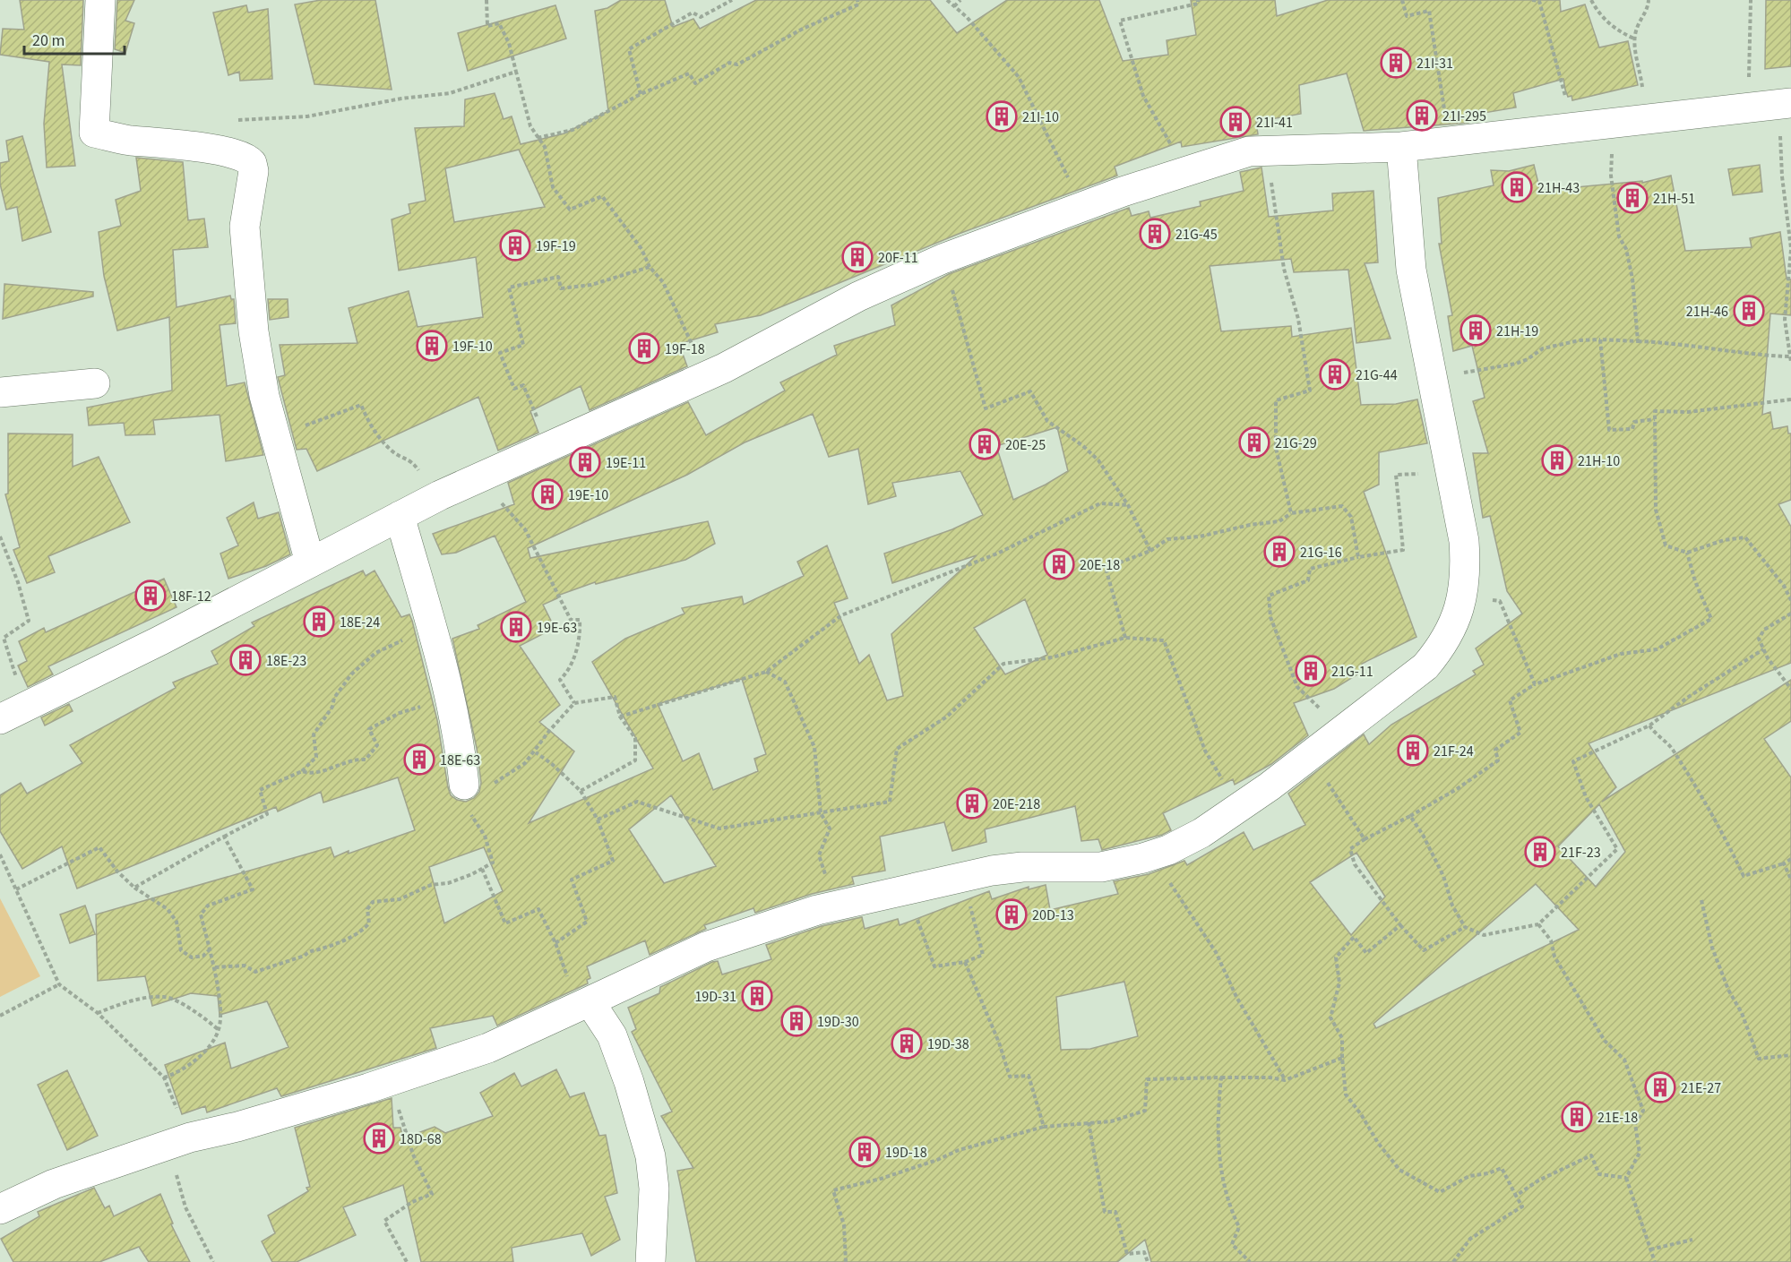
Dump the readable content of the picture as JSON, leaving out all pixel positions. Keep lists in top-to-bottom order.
{
  "places": {
    "building": [
      "21I-31",
      "21I-295",
      "21I-10",
      "21I-41",
      "21H-43",
      "21H-51",
      "21G-45",
      "19F-19",
      "20F-11",
      "21H-46",
      "21H-19",
      "19F-10",
      "19F-18",
      "21G-44",
      "21G-29",
      "20E-25",
      "21H-10",
      "19E-11",
      "19E-10",
      "21G-16",
      "20E-18",
      "18F-12",
      "18E-24",
      "19E-63",
      "18E-23",
      "21G-11",
      "21F-24",
      "18E-63",
      "20E-218",
      "21F-23",
      "20D-13",
      "19D-31",
      "19D-30",
      "19D-38",
      "21E-27",
      "21E-18",
      "18D-68",
      "19D-18"
    ]
  },
  "scale_bar": "20 m"
}
